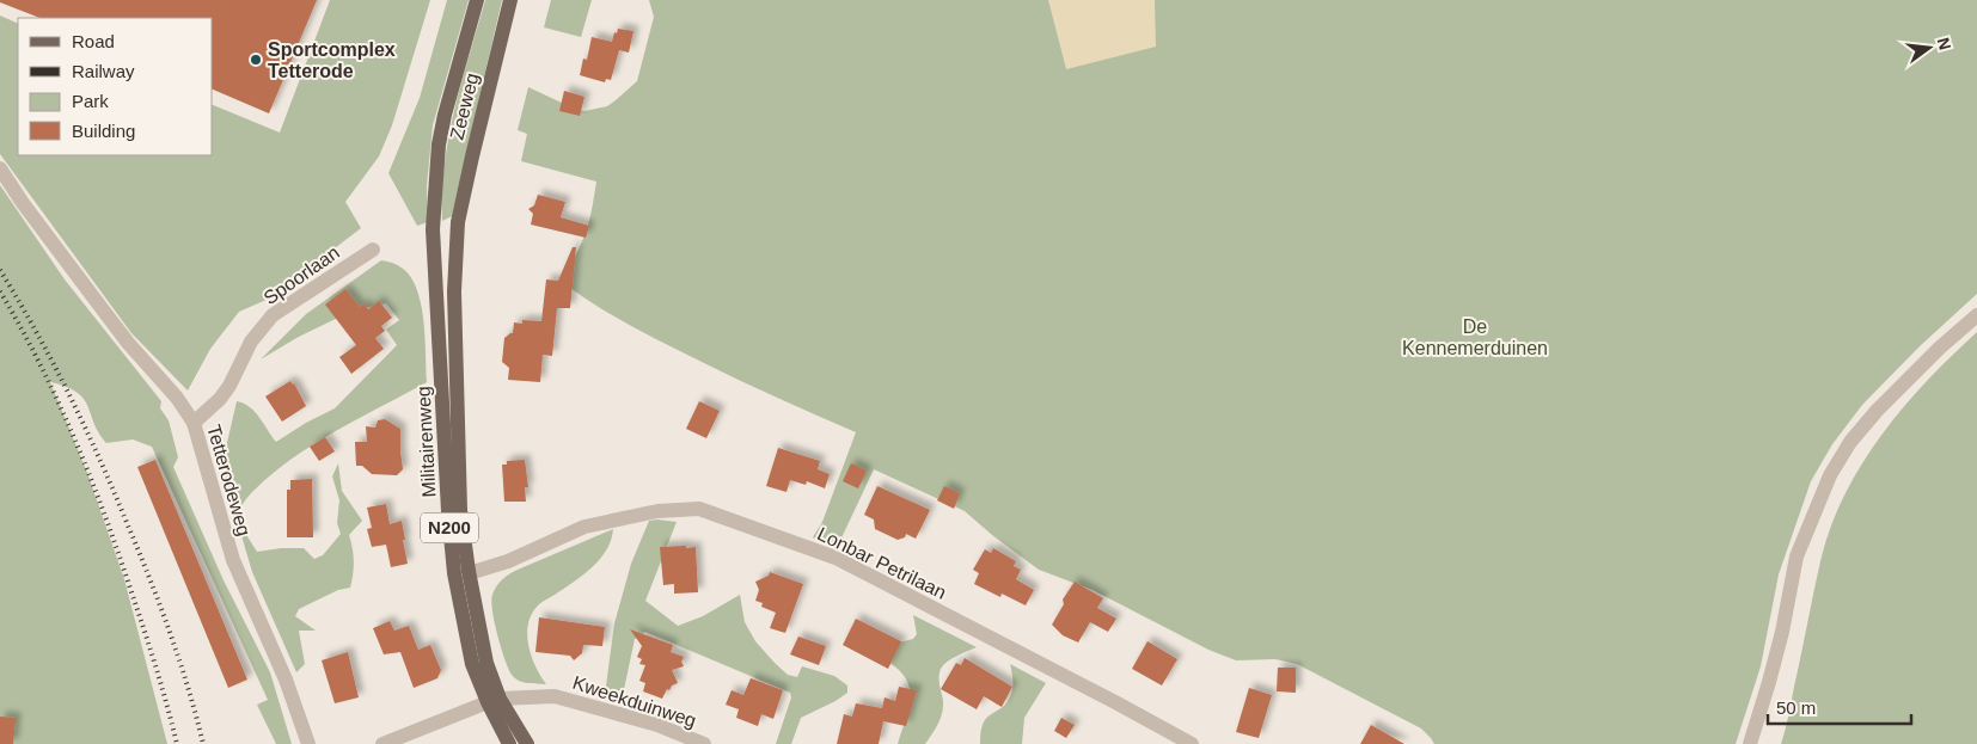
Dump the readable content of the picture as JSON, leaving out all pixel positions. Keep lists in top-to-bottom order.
{
  "streets": {
    "main road": ["Zeeweg", "Militairenweg", "N200"],
    "street": [
      "Spoorlaan",
      "Tetterodeweg",
      "Lonbar Petrilaan",
      "Kweekduinweg"
    ]
  },
  "crossings": [
    ["Zeeweg", "Militairenweg"],
    ["Spoorlaan", "Tetterodeweg"],
    ["Militairenweg", "Lonbar Petrilaan"],
    ["Militairenweg", "Kweekduinweg"]
  ],
  "parks": ["De Kennemerduinen"],
  "places": ["Sportcomplex Tetterode"],
  "legend": [
    "Road",
    "Railway",
    "Park",
    "Building"
  ],
  "scale_bar": "50 m",
  "north": "right"
}
